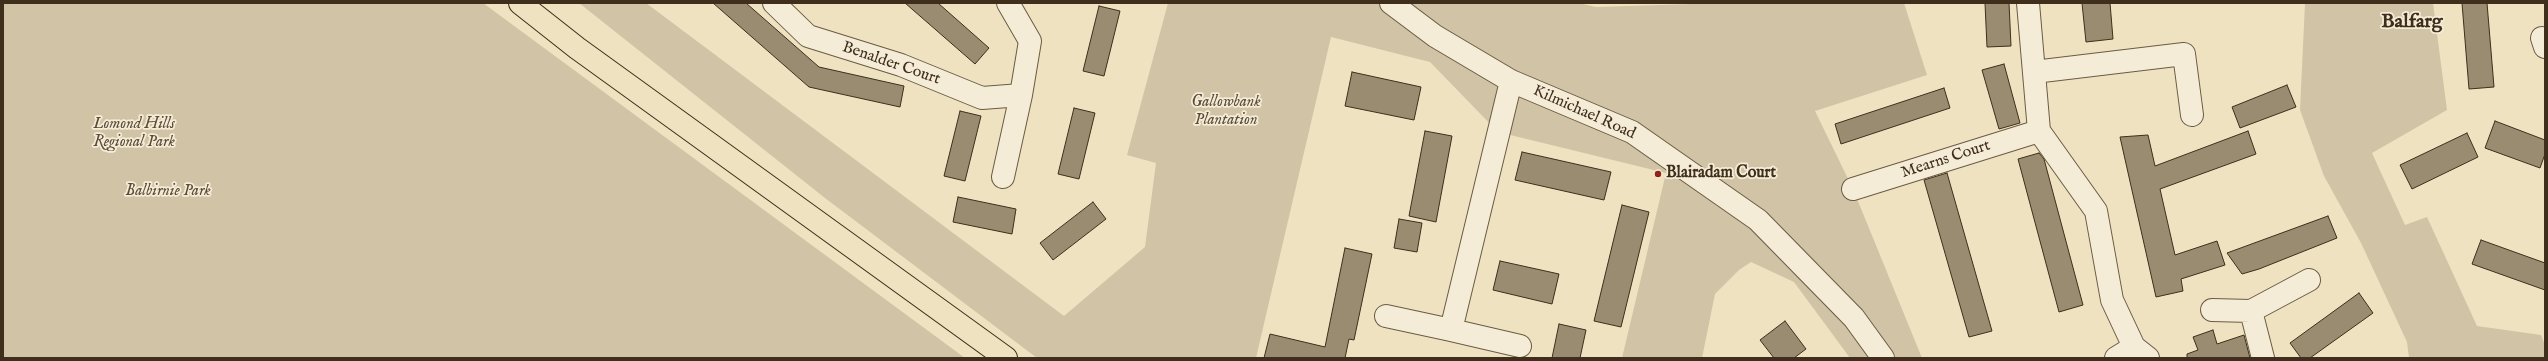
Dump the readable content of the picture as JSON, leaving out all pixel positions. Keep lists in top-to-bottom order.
{
  "streets": {
    "street": ["Benalder Court", "Kilmichael Road", "Mearns Court"]
  },
  "districts": ["Balfarg"],
  "parks": ["Gallowbank Plantation", "Lomond Hills Regional Park", "Balbirnie Park"],
  "places": ["Blairadam Court"]
}
